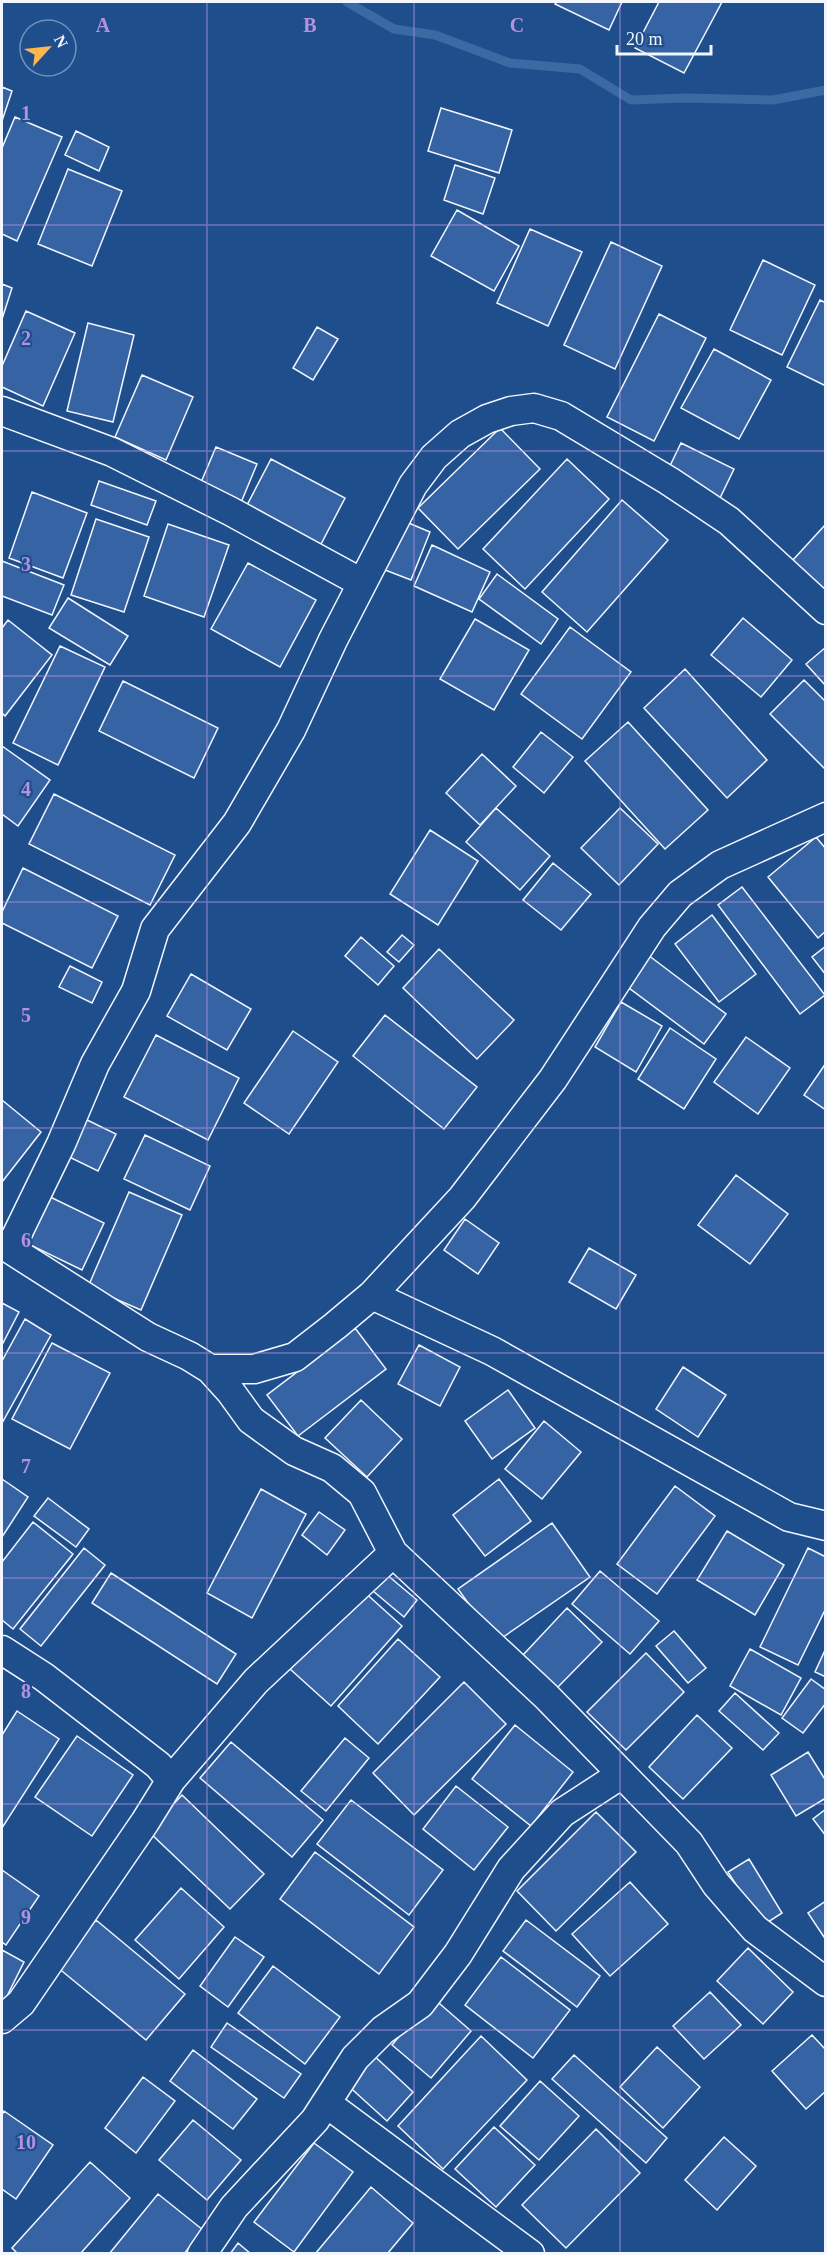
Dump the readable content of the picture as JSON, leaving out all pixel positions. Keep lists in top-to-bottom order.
{
  "scale_bar": "20 m",
  "north": "top right",
  "grid": {
    "columns": ["A", "B", "C"],
    "rows": [
      "1",
      "2",
      "3",
      "4",
      "5",
      "6",
      "7",
      "8",
      "9",
      "10"
    ]
  }
}
